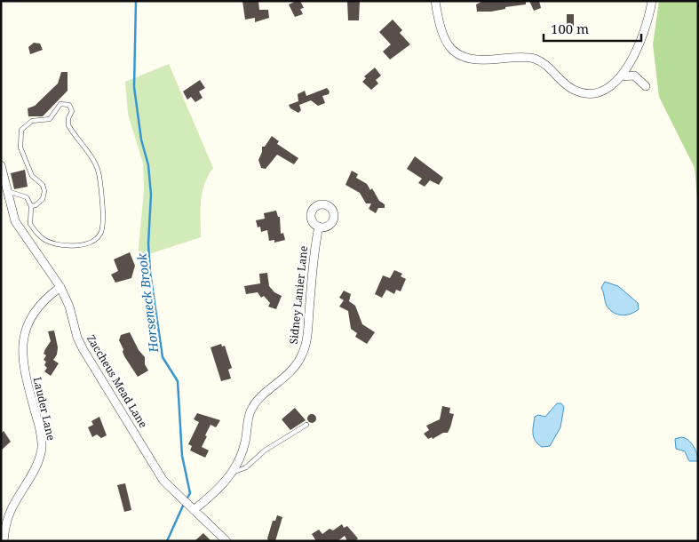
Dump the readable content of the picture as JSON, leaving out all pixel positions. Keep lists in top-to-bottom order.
{
  "streets": {
    "street": ["Sidney Lanier Lane", "Zaccheus Mead Lane", "Lauder Lane"]
  },
  "crossings": [
    ["Sidney Lanier Lane", "Zaccheus Mead Lane"],
    ["Zaccheus Mead Lane", "Lauder Lane"]
  ],
  "water": ["Horseneck Brook"],
  "scale_bar": "100 m"
}
